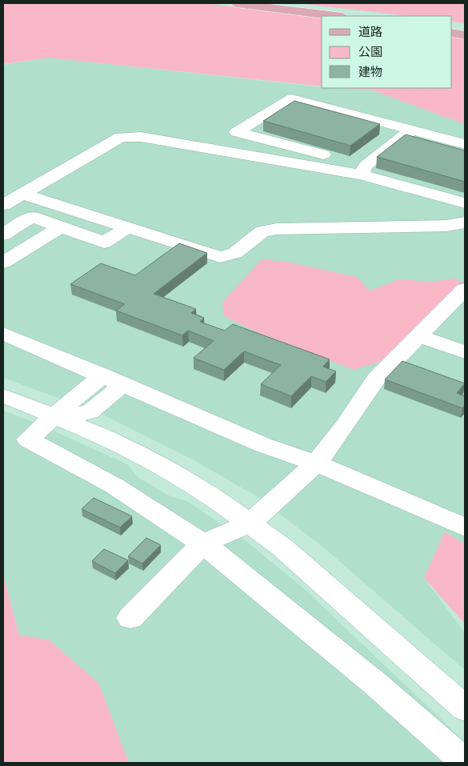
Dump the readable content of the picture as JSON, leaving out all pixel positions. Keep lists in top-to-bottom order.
{
  "legend": ["道路", "公園", "建物"]
}
